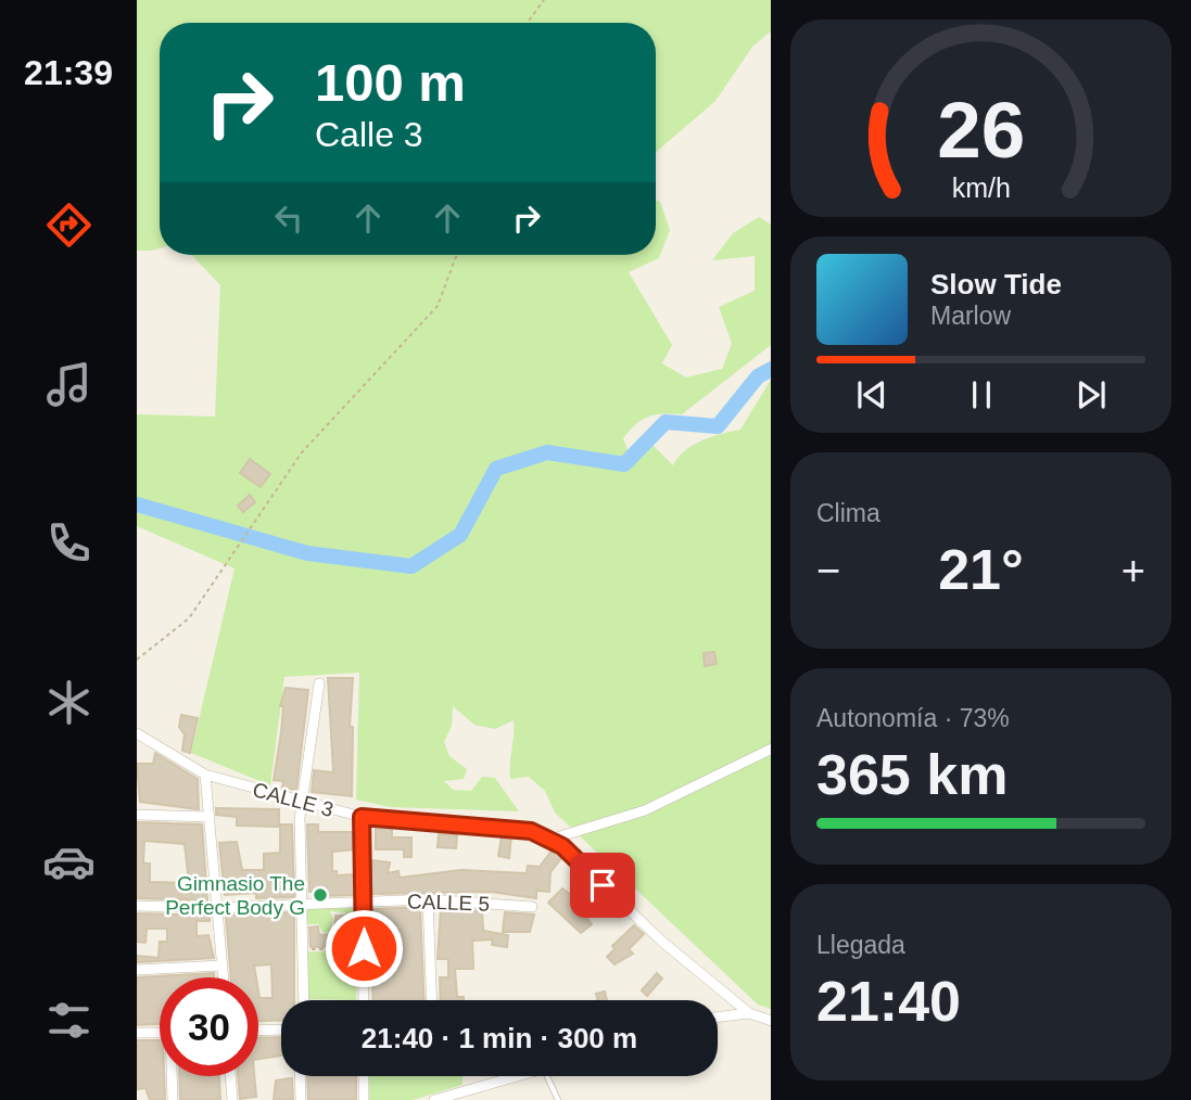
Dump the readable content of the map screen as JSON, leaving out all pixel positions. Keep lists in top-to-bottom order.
{
  "streets": {
    "street": ["CALLE 3", "CALLE 5"]
  },
  "places": ["Gimnasio The Perfect Body G"],
  "page": {
    "tabs": "21:39",
    "turn": ["100 m", "Calle 3"],
    "song": ["Slow Tide", "Marlow"],
    "tile": [
      "Clima",
      ["Autonomía · 73%", "365 km"],
      ["Llegada", "21:40"]
    ],
    "heat": ["−", "21°", "+"],
    "limit": "30",
    "trip": "21:40 · 1 min · 300 m",
    "gauge": ["26", "km/h"]
  }
}
